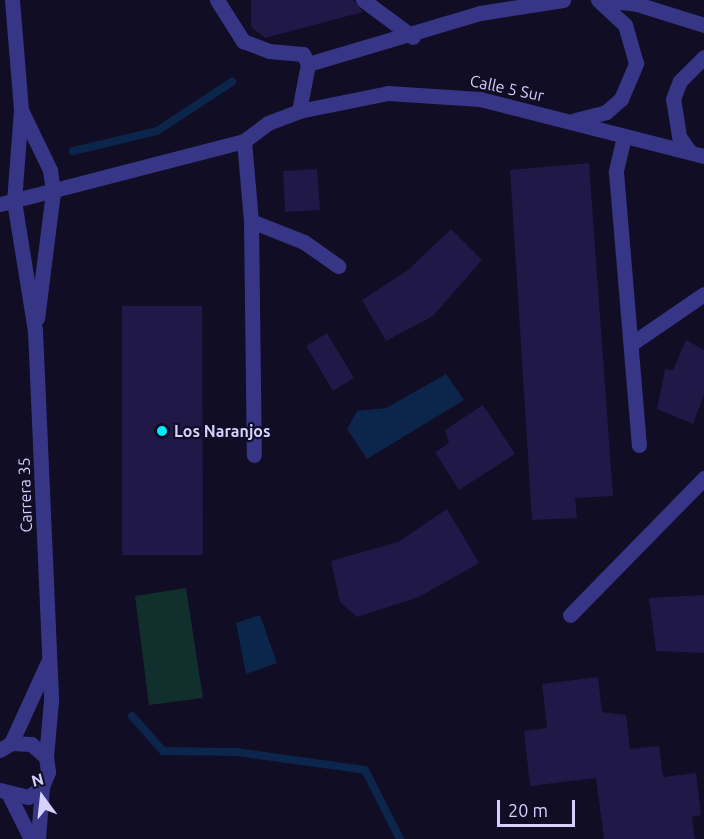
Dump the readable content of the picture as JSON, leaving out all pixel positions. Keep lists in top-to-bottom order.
{
  "streets": {
    "street": ["Calle 5 Sur", "Carrera 35"]
  },
  "crossings": [
    ["Calle 5 Sur", "Carrera 35"]
  ],
  "places": ["Los Naranjos"],
  "scale_bar": "20 m",
  "north": "top"
}
